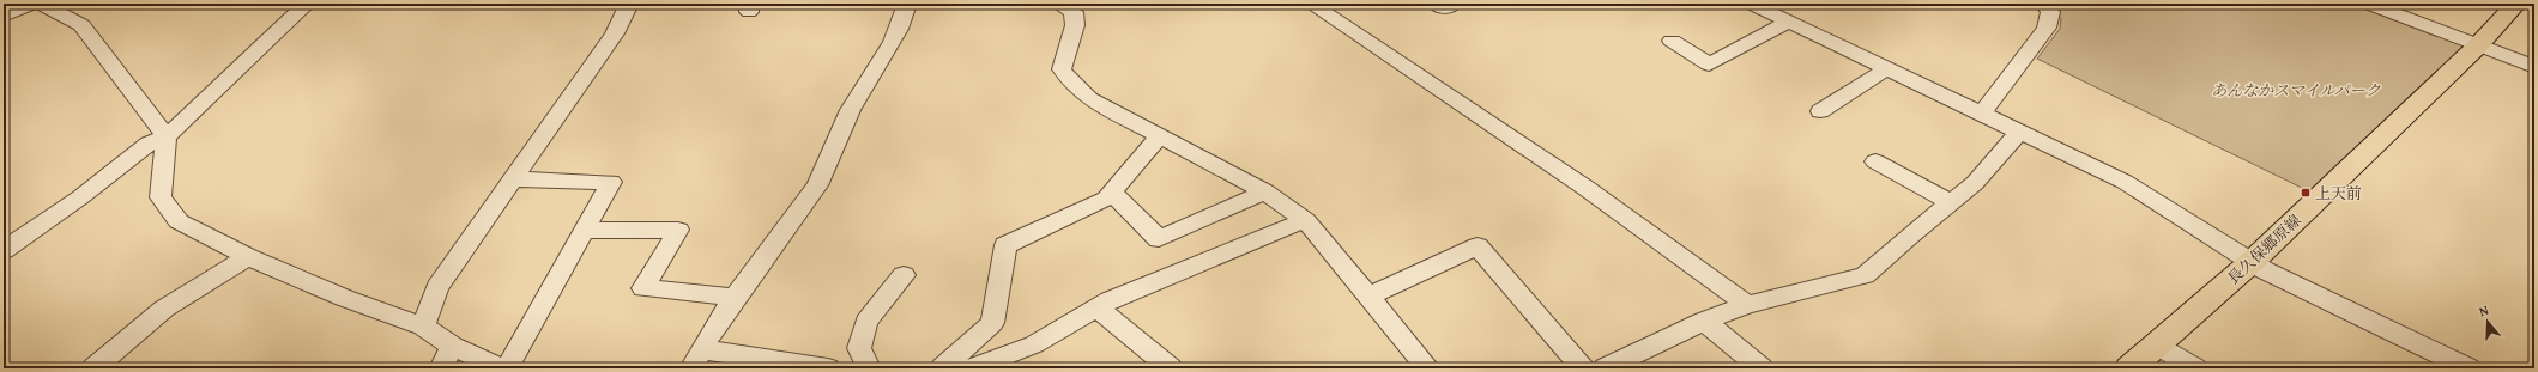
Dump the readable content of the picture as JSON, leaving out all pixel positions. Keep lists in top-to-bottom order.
{
  "streets": {
    "main road": ["長久保郷原線"]
  },
  "parks": ["あんなかスマイルパーク"],
  "places": {
    "transit": ["上天前"]
  },
  "north": "top"
}
